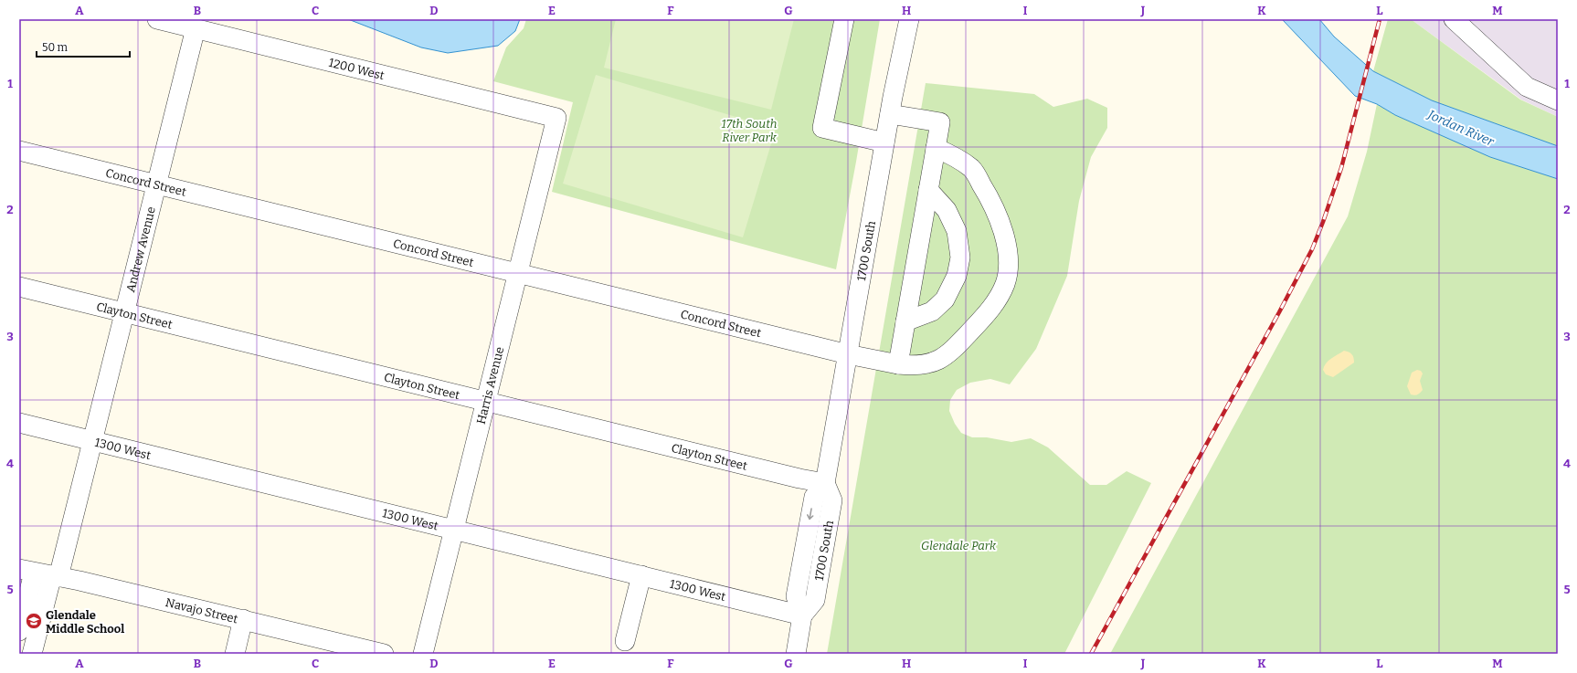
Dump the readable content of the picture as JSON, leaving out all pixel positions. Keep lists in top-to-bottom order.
{
  "streets": {
    "street": [
      "1200 West",
      "Concord Street",
      "Andrew Avenue",
      "1700 South",
      "Clayton Street",
      "Harris Avenue",
      "1300 West",
      "Navajo Street"
    ]
  },
  "crossings": [
    ["1200 West", "Andrew Avenue"],
    ["1200 West", "Harris Avenue"],
    ["Concord Street", "Andrew Avenue"],
    ["Concord Street", "1700 South"],
    ["Concord Street", "Harris Avenue"],
    ["Andrew Avenue", "Clayton Street"],
    ["Andrew Avenue", "1300 West"],
    ["Andrew Avenue", "Navajo Street"],
    ["1700 South", "Clayton Street"],
    ["1700 South", "1300 West"],
    ["Clayton Street", "Harris Avenue"],
    ["Harris Avenue", "1300 West"]
  ],
  "water": ["Jordan River"],
  "parks": ["17th South River Park", "Glendale Park"],
  "places": {
    "school or university": ["Glendale Middle School"]
  },
  "scale_bar": "50 m",
  "grid": {
    "columns": [
      "A",
      "B",
      "C",
      "D",
      "E",
      "F",
      "G",
      "H",
      "I",
      "J",
      "K",
      "L",
      "M"
    ],
    "rows": [
      "1",
      "2",
      "3",
      "4",
      "5"
    ]
  }
}
